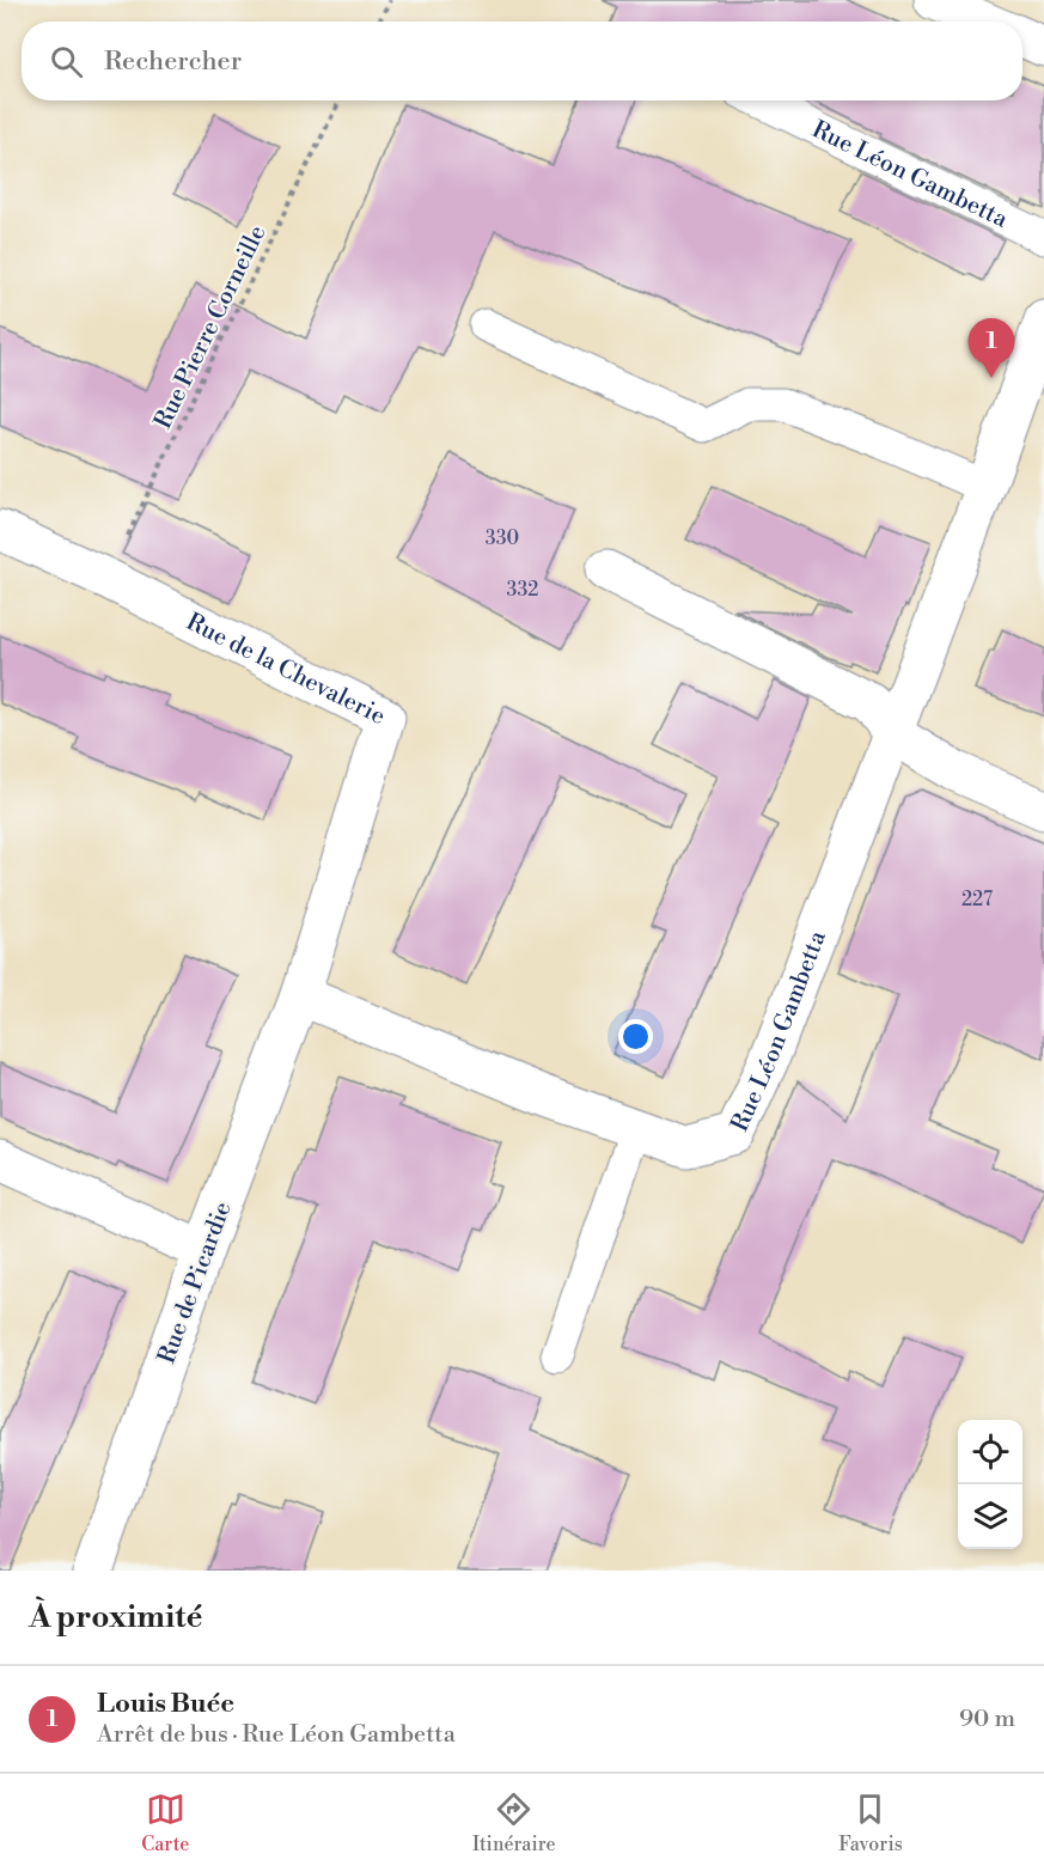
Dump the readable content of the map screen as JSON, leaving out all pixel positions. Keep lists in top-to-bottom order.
{
  "streets": {
    "street": ["Rue Léon Gambetta", "Rue de la Chevalerie", "Rue de Picardie"],
    "path": ["Rue Pierre Corneille"]
  },
  "crossings": [
    ["Rue Léon Gambetta", "Rue de la Chevalerie"],
    ["Rue Léon Gambetta", "Rue de Picardie"],
    ["Rue Pierre Corneille", "Rue de la Chevalerie"],
    ["Rue de la Chevalerie", "Rue de Picardie"]
  ],
  "house_numbers": ["330", "332", "227"],
  "page": {
    "search": "Rechercher",
    "pins": "1",
    "heading": "À proximité",
    "list": [
      {
        "mark": "1",
        "name": "Louis Buée",
        "note": "Arrêt de bus · Rue Léon Gambetta",
        "value": "90 m"
      }
    ],
    "nav": ["Carte", "Itinéraire", "Favoris"]
  }
}
